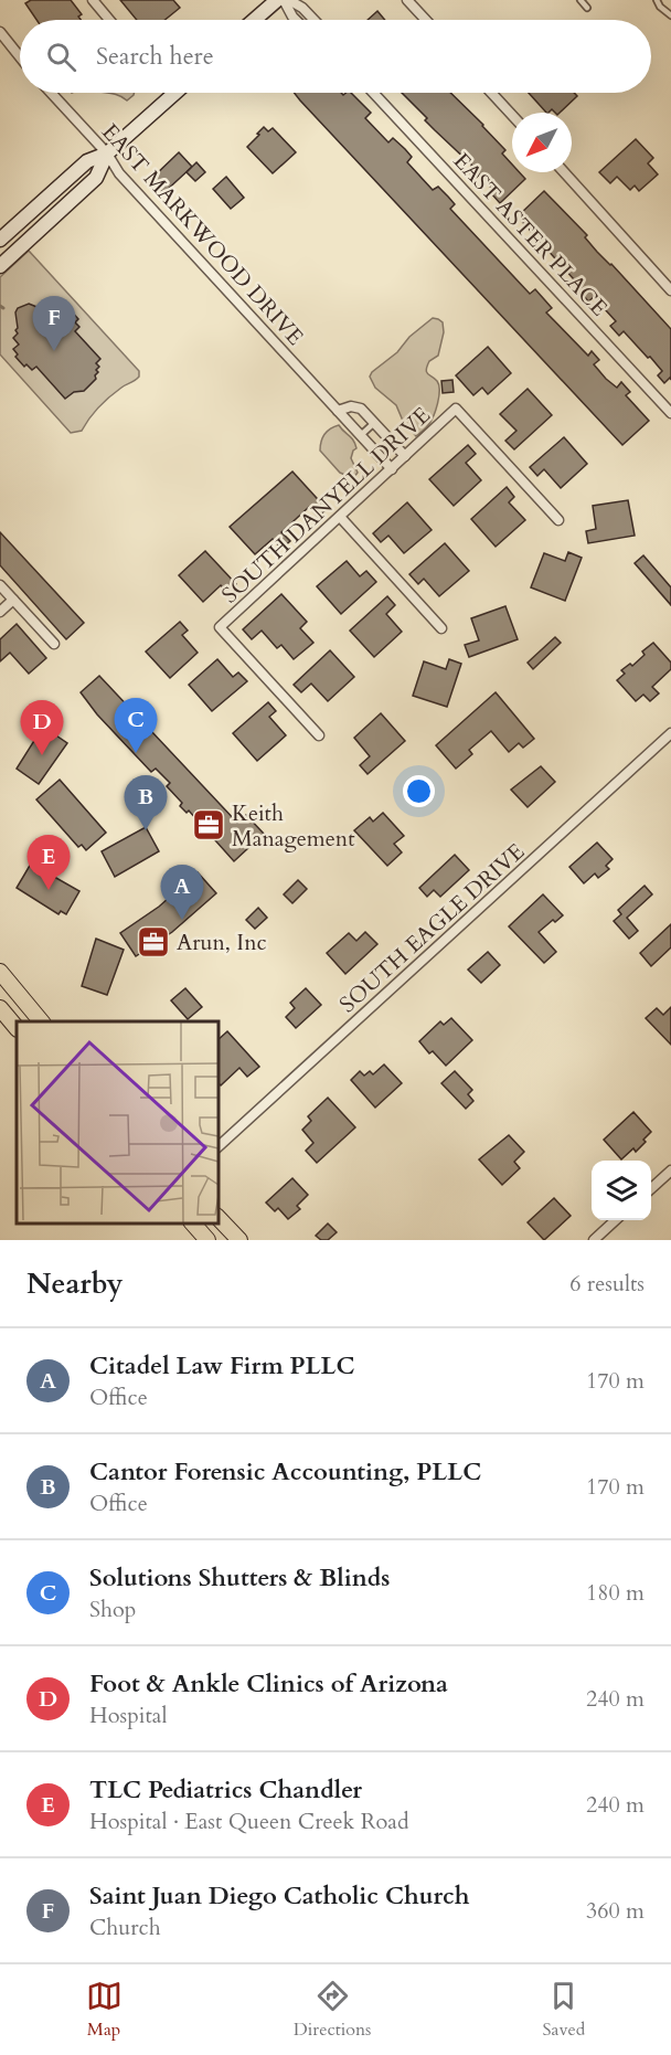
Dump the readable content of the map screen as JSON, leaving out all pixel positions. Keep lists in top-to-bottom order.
{
  "streets": {
    "street": [
      "EAST MARKWOOD DRIVE",
      "EAST ASTER PLACE",
      "SOUTH DANYELL DRIVE",
      "SOUTH EAGLE DRIVE"
    ]
  },
  "crossings": [
    ["EAST MARKWOOD DRIVE", "SOUTH DANYELL DRIVE"]
  ],
  "places": {
    "office": ["Keith Management", "Arun, Inc"]
  },
  "north": "bottom left",
  "page": {
    "search": "Search here",
    "pins": [
      "F",
      "C",
      "D",
      "B",
      "E",
      "A"
    ],
    "heading": ["Nearby", "6 results"],
    "list": [
      {
        "mark": "A",
        "name": "Citadel Law Firm PLLC",
        "note": "Office",
        "value": "170 m"
      },
      {
        "mark": "B",
        "name": "Cantor Forensic Accounting, PLLC",
        "note": "Office",
        "value": "170 m"
      },
      {
        "mark": "C",
        "name": "Solutions Shutters & Blinds",
        "note": "Shop",
        "value": "180 m"
      },
      {
        "mark": "D",
        "name": "Foot & Ankle Clinics of Arizona",
        "note": "Hospital",
        "value": "240 m"
      },
      {
        "mark": "E",
        "name": "TLC Pediatrics Chandler",
        "note": "Hospital · East Queen Creek Road",
        "value": "240 m"
      },
      {
        "mark": "F",
        "name": "Saint Juan Diego Catholic Church",
        "note": "Church",
        "value": "360 m"
      }
    ],
    "nav": ["Map", "Directions", "Saved"]
  }
}
